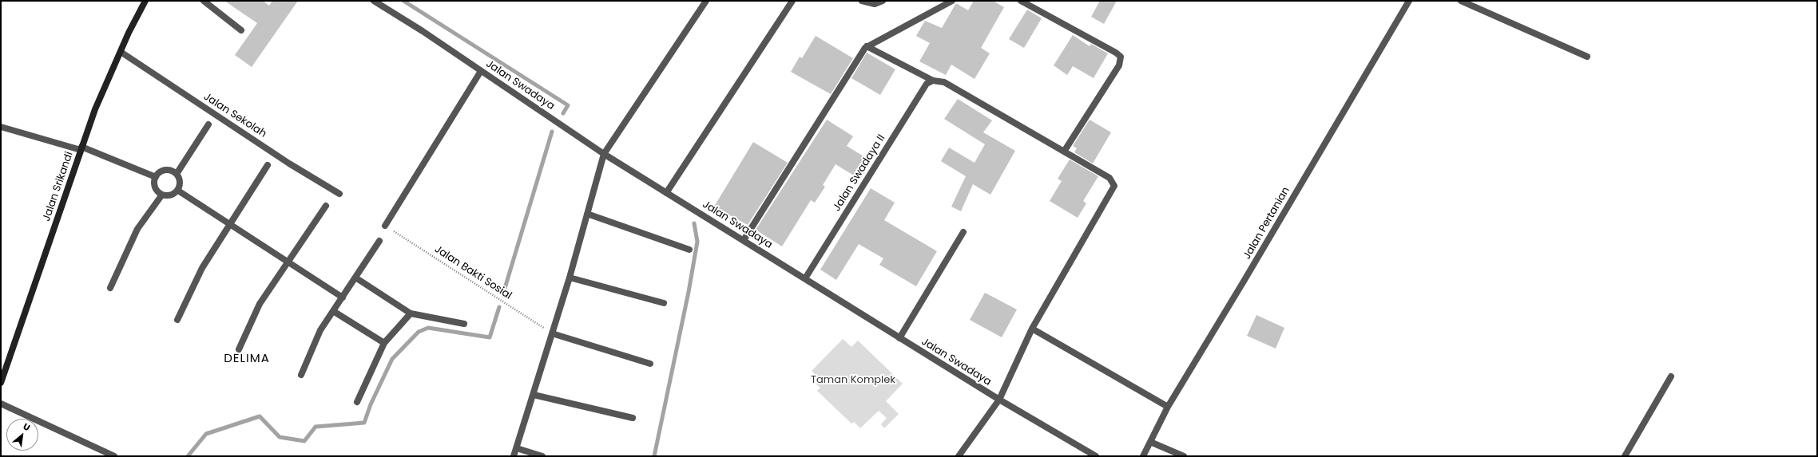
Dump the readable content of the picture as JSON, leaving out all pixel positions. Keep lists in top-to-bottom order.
{
  "streets": {
    "main road": ["Jalan Srikandi"],
    "street": [
      "Jalan Swadaya",
      "Jalan Sekolah",
      "Jalan Swadaya II",
      "Jalan Pertanian"
    ],
    "path": ["Jalan Bakti Sosial"]
  },
  "crossings": [
    ["Jalan Swadaya", "Jalan Swadaya II"],
    ["Jalan Sekolah", "Jalan Srikandi"]
  ],
  "districts": ["DELIMA"],
  "parks": ["Taman Komplek"],
  "north": "top right"
}
